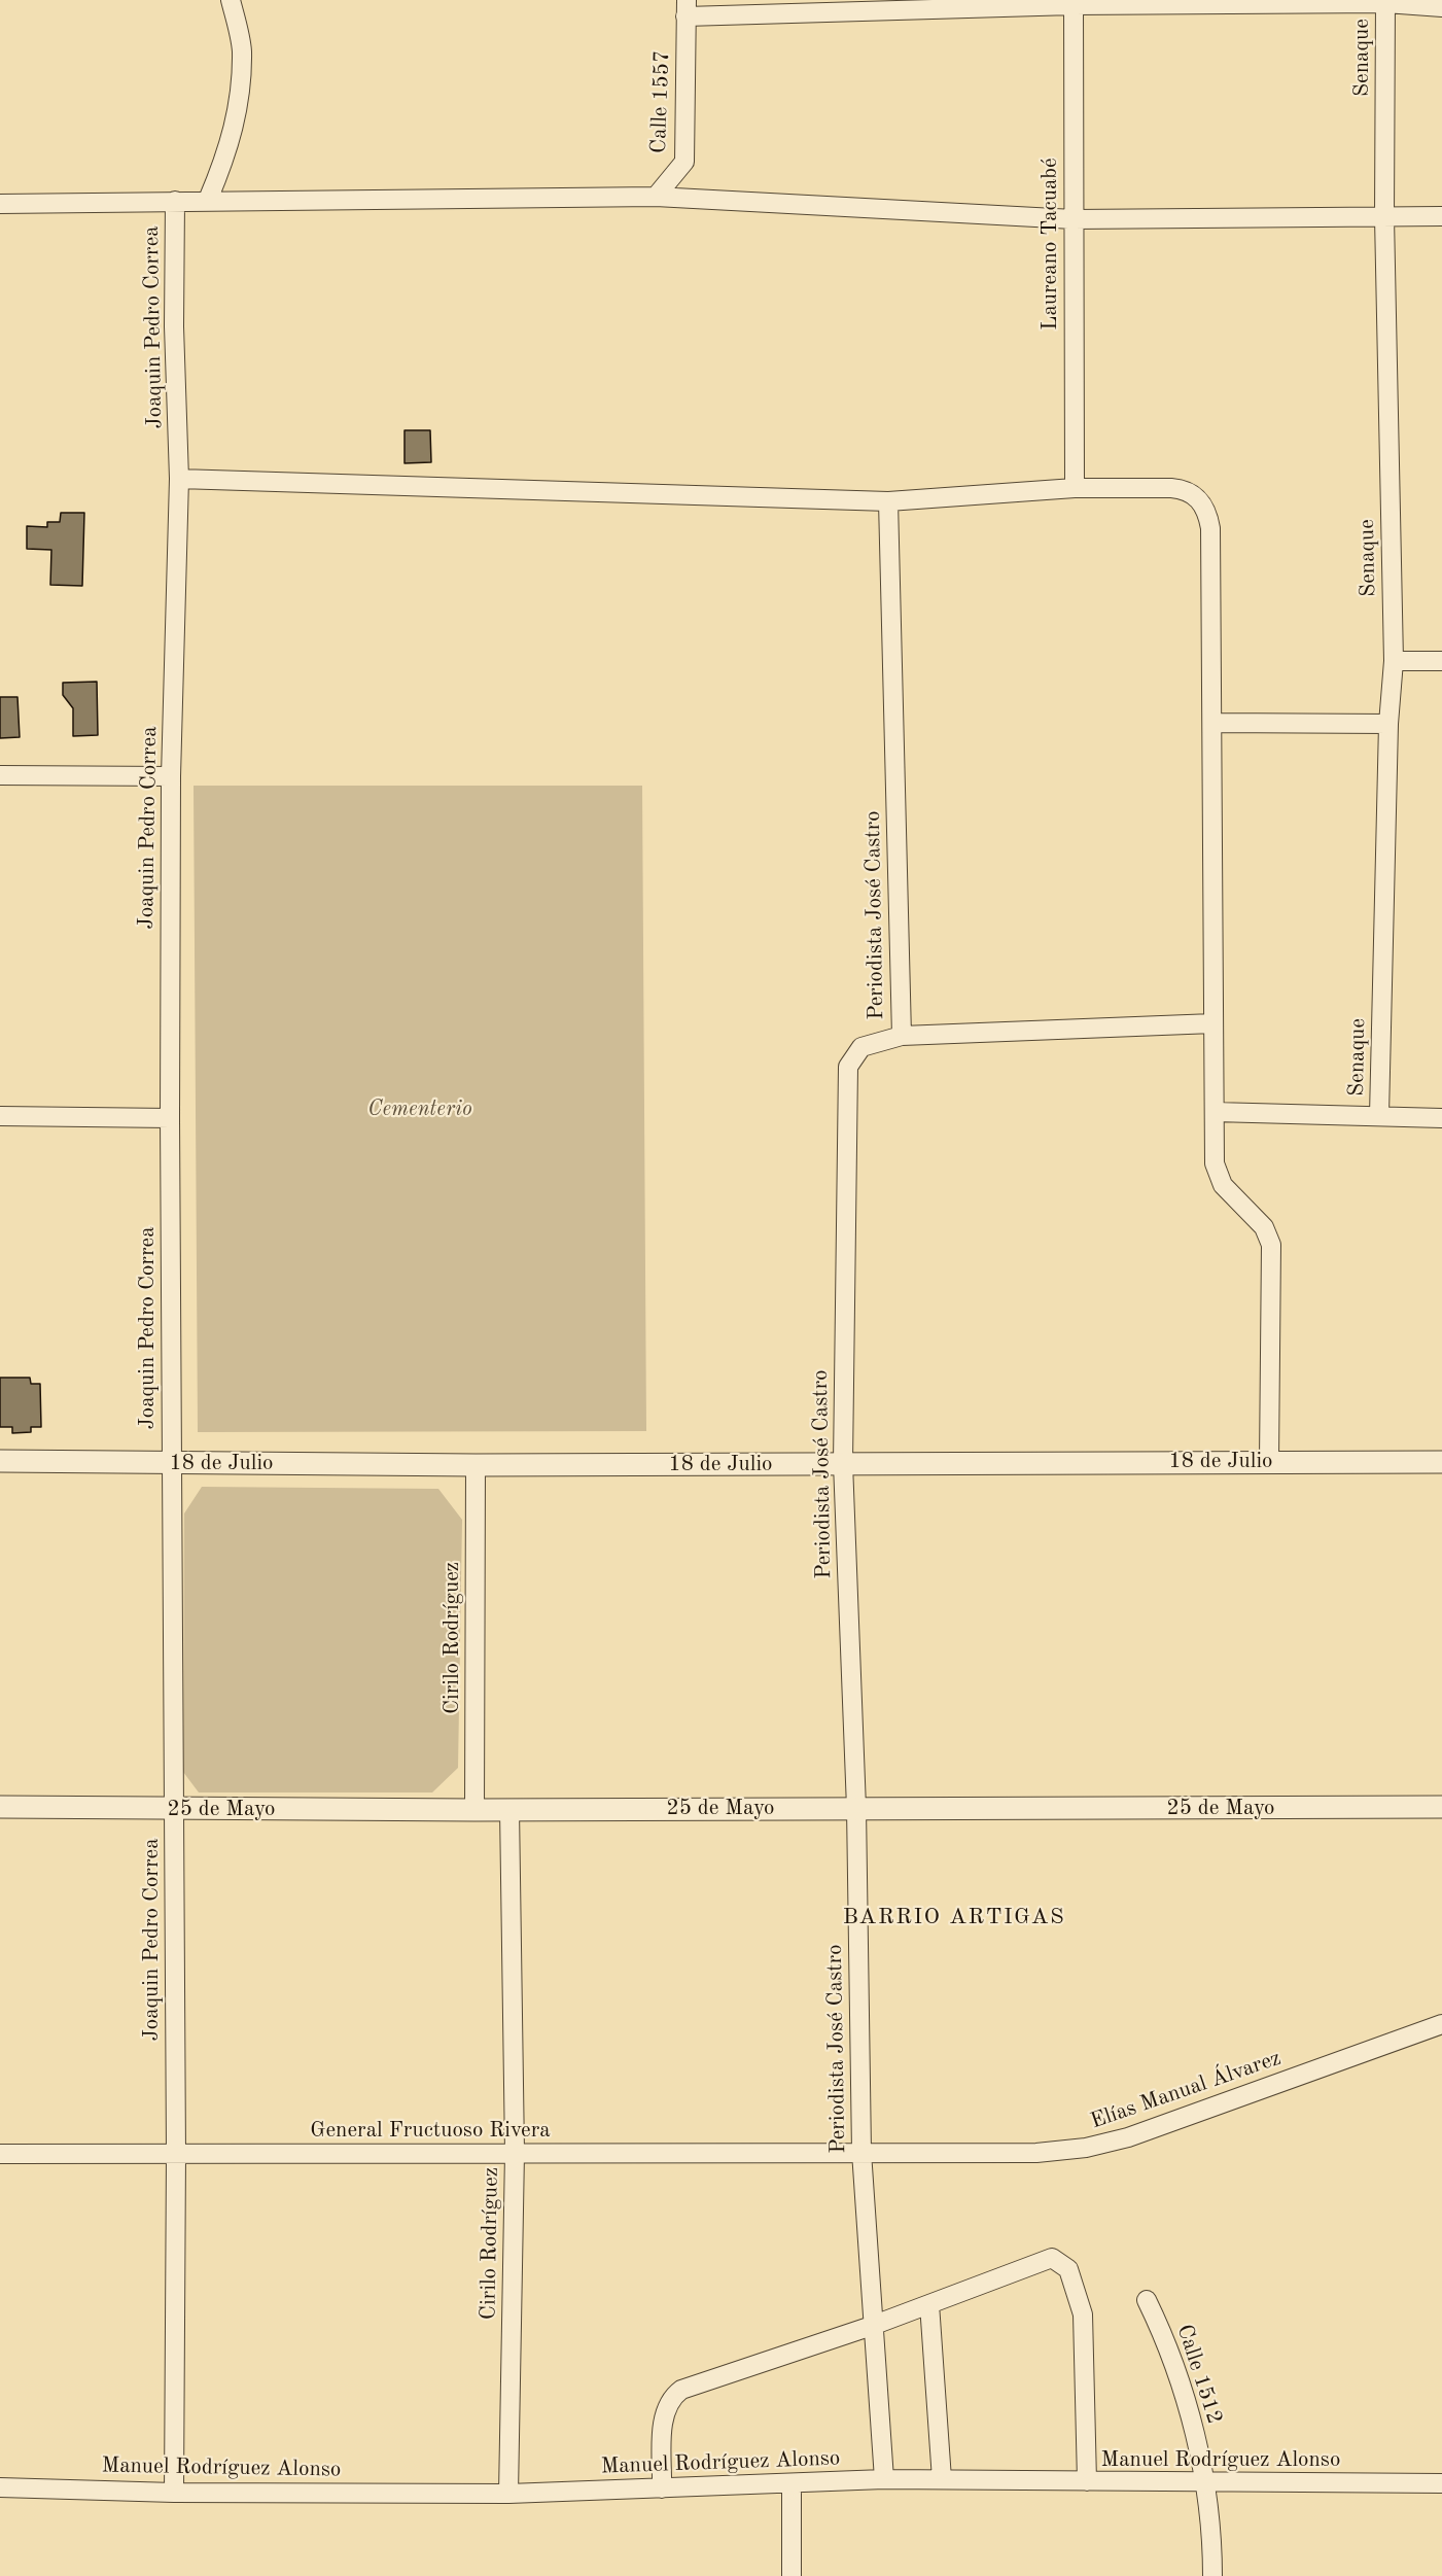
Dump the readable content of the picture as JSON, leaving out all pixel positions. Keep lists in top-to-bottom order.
{
  "streets": {
    "street": [
      "Senaque",
      "Calle 1557",
      "Laureano Tacuabé",
      "Joaquin Pedro Correa",
      "Periodista José Castro",
      "18 de Julio",
      "Cirilo Rodríguez",
      "25 de Mayo",
      "Elías Manual Álvarez",
      "General Fructuoso Rivera",
      "Calle 1512",
      "Manuel Rodríguez Alonso"
    ]
  },
  "crossings": [
    ["Joaquin Pedro Correa", "18 de Julio"],
    ["Joaquin Pedro Correa", "25 de Mayo"],
    ["Joaquin Pedro Correa", "General Fructuoso Rivera"],
    ["Joaquin Pedro Correa", "Manuel Rodríguez Alonso"],
    ["Periodista José Castro", "18 de Julio"],
    ["Periodista José Castro", "25 de Mayo"],
    ["Periodista José Castro", "Elías Manual Álvarez"],
    ["Periodista José Castro", "General Fructuoso Rivera"],
    ["Periodista José Castro", "Manuel Rodríguez Alonso"],
    ["18 de Julio", "Cirilo Rodríguez"],
    ["Cirilo Rodríguez", "25 de Mayo"],
    ["Cirilo Rodríguez", "General Fructuoso Rivera"],
    ["Cirilo Rodríguez", "Manuel Rodríguez Alonso"],
    ["Elías Manual Álvarez", "General Fructuoso Rivera"],
    ["Calle 1512", "Manuel Rodríguez Alonso"]
  ],
  "districts": ["BARRIO ARTIGAS"],
  "parks": ["Cementerio"]
}
